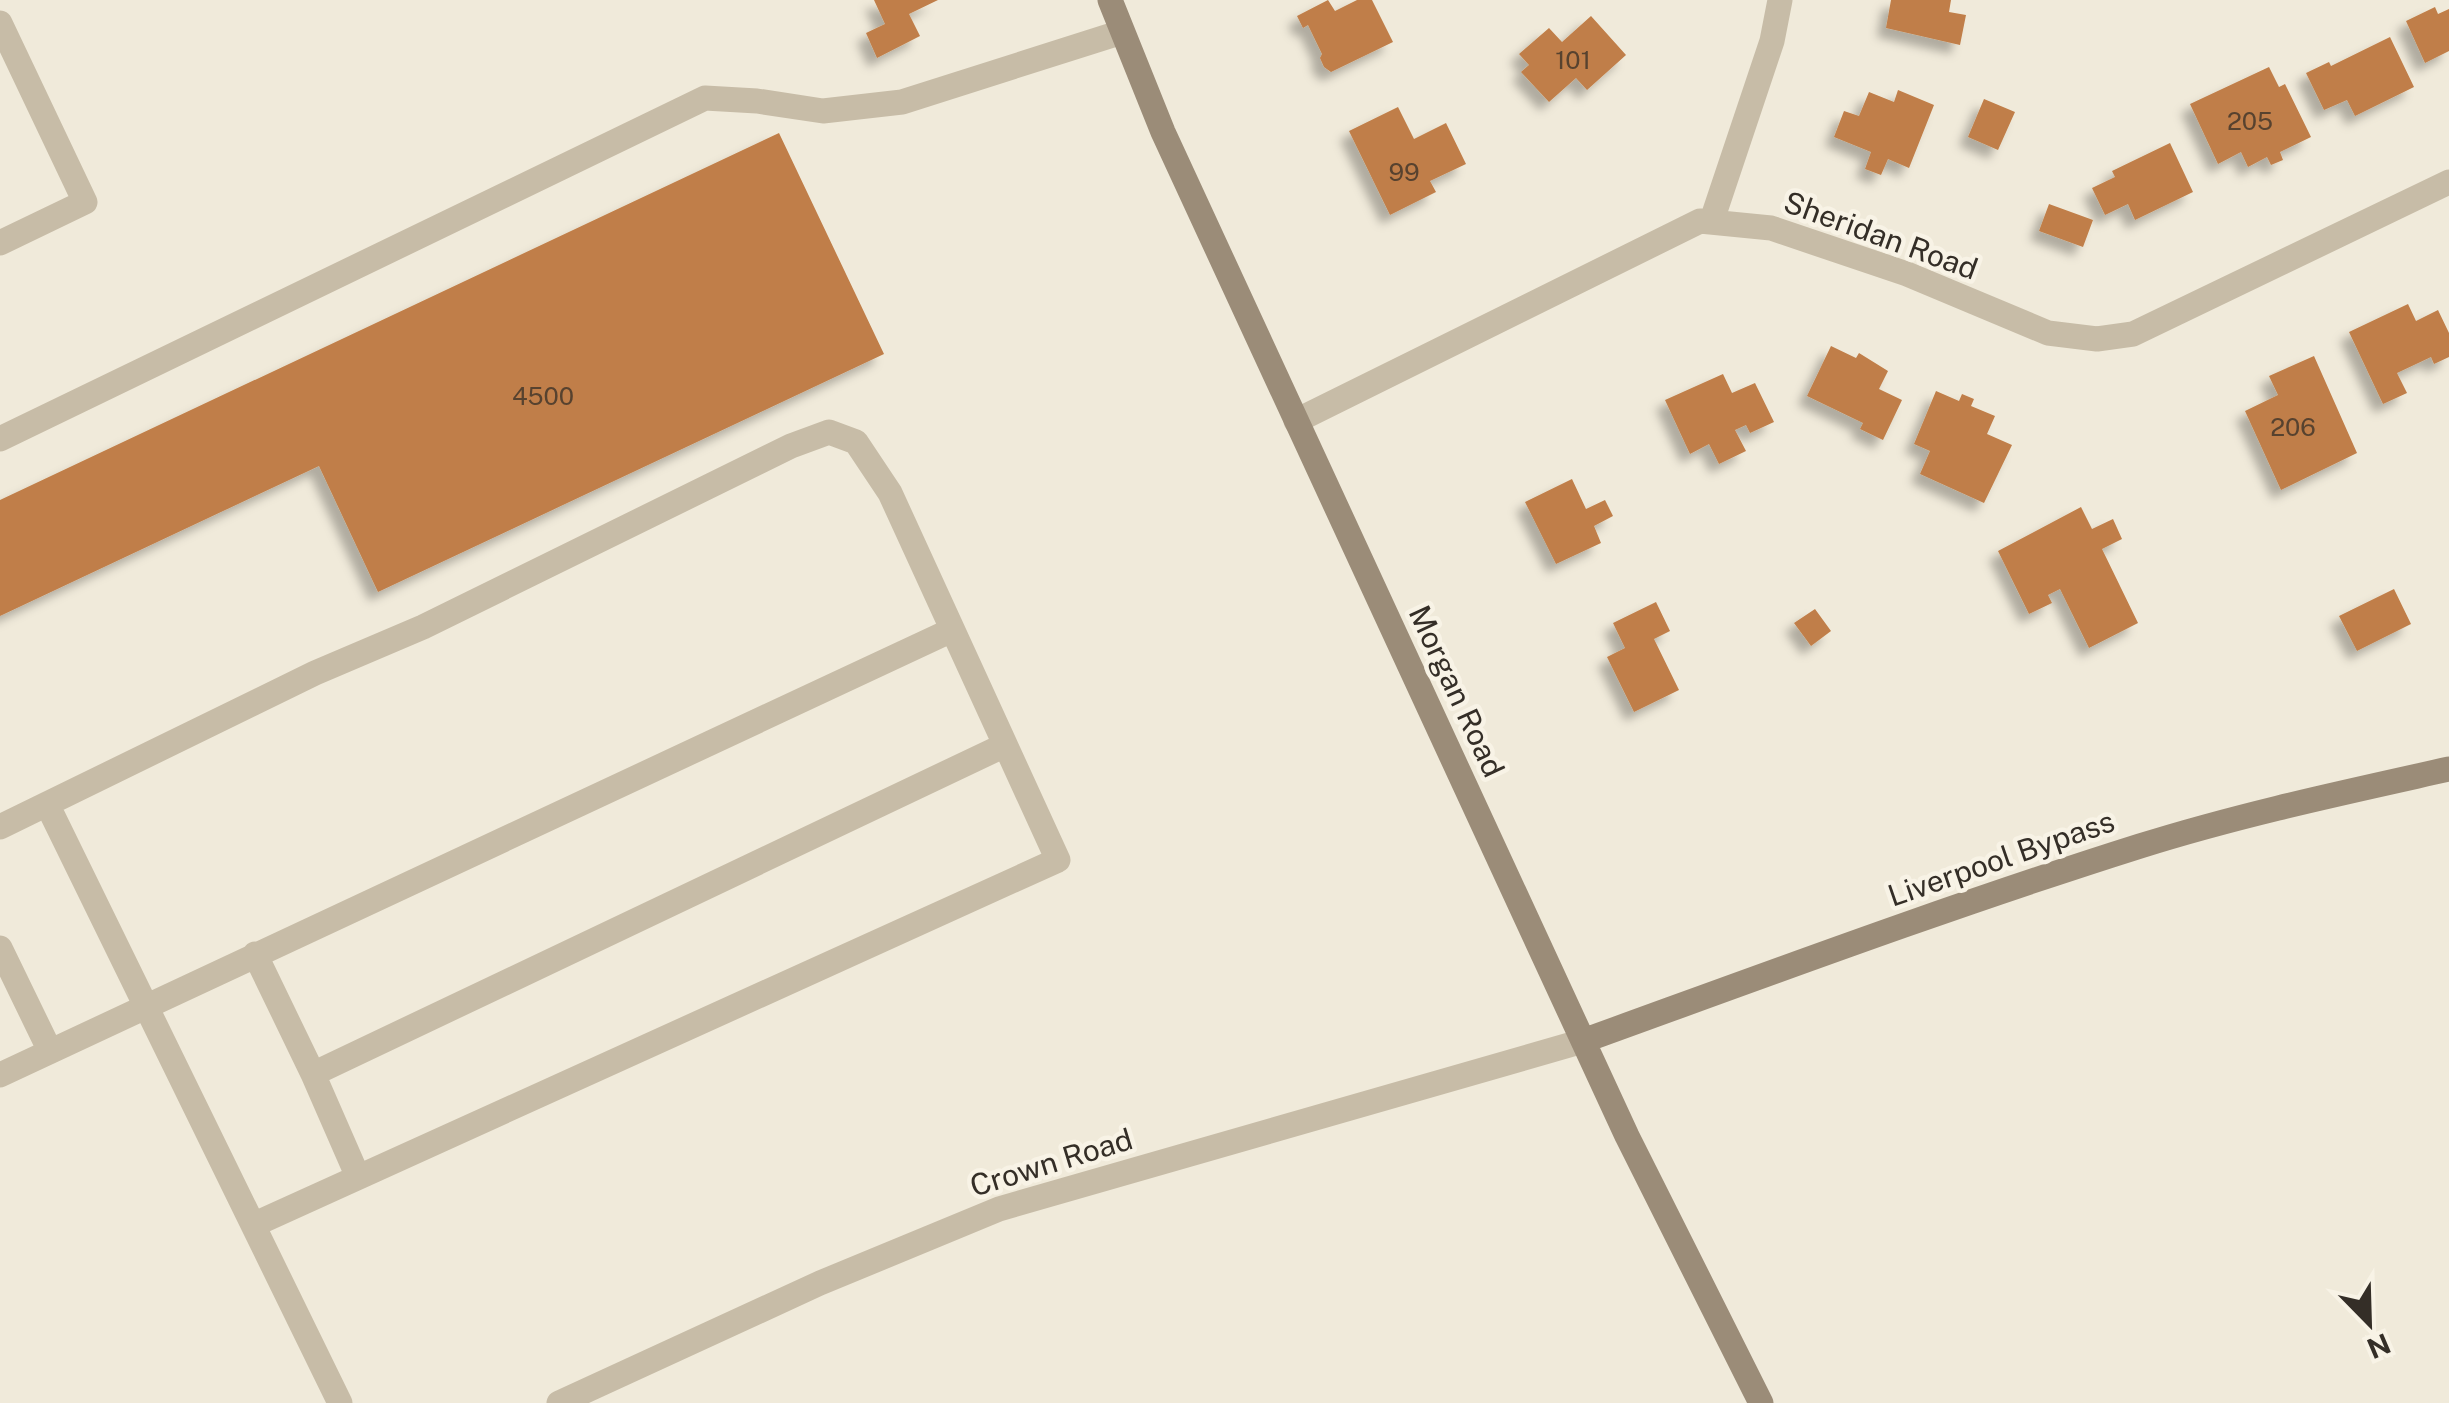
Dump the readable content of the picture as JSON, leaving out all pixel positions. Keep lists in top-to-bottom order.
{
  "streets": {
    "street": [
      "Sheridan Road",
      "Morgan Road",
      "Liverpool Bypass",
      "Crown Road"
    ]
  },
  "crossings": [
    ["Sheridan Road", "Morgan Road"],
    ["Morgan Road", "Liverpool Bypass"],
    ["Morgan Road", "Crown Road"],
    ["Liverpool Bypass", "Crown Road"]
  ],
  "house_numbers": [
    "101",
    "205",
    "99",
    "4500",
    "206"
  ],
  "north": "bottom right"
}
